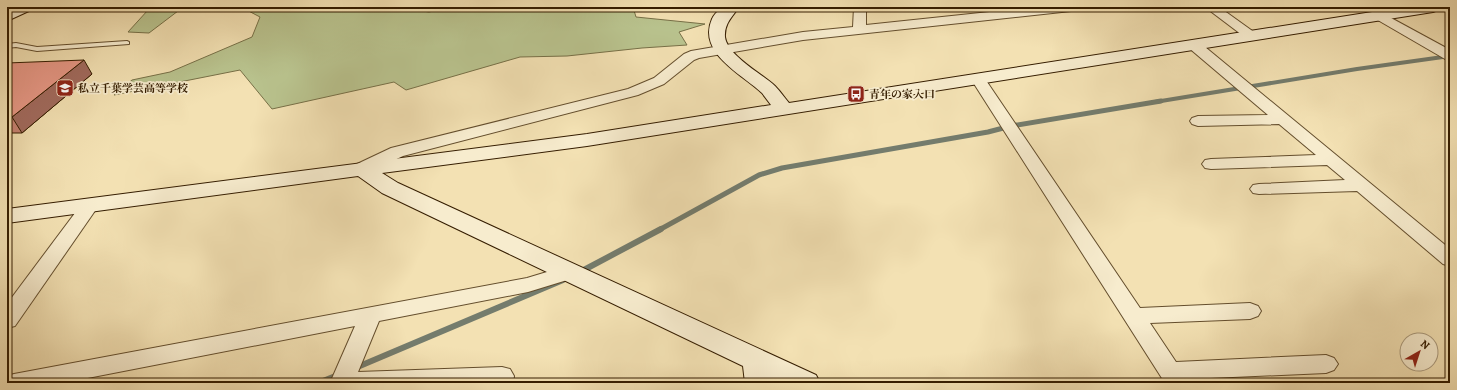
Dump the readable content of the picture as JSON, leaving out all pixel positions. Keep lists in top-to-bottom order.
{
  "places": {
    "school or university": ["私立千葉学芸高等学校"],
    "bus stop": ["青年の家入口"]
  },
  "north": "top right"
}
